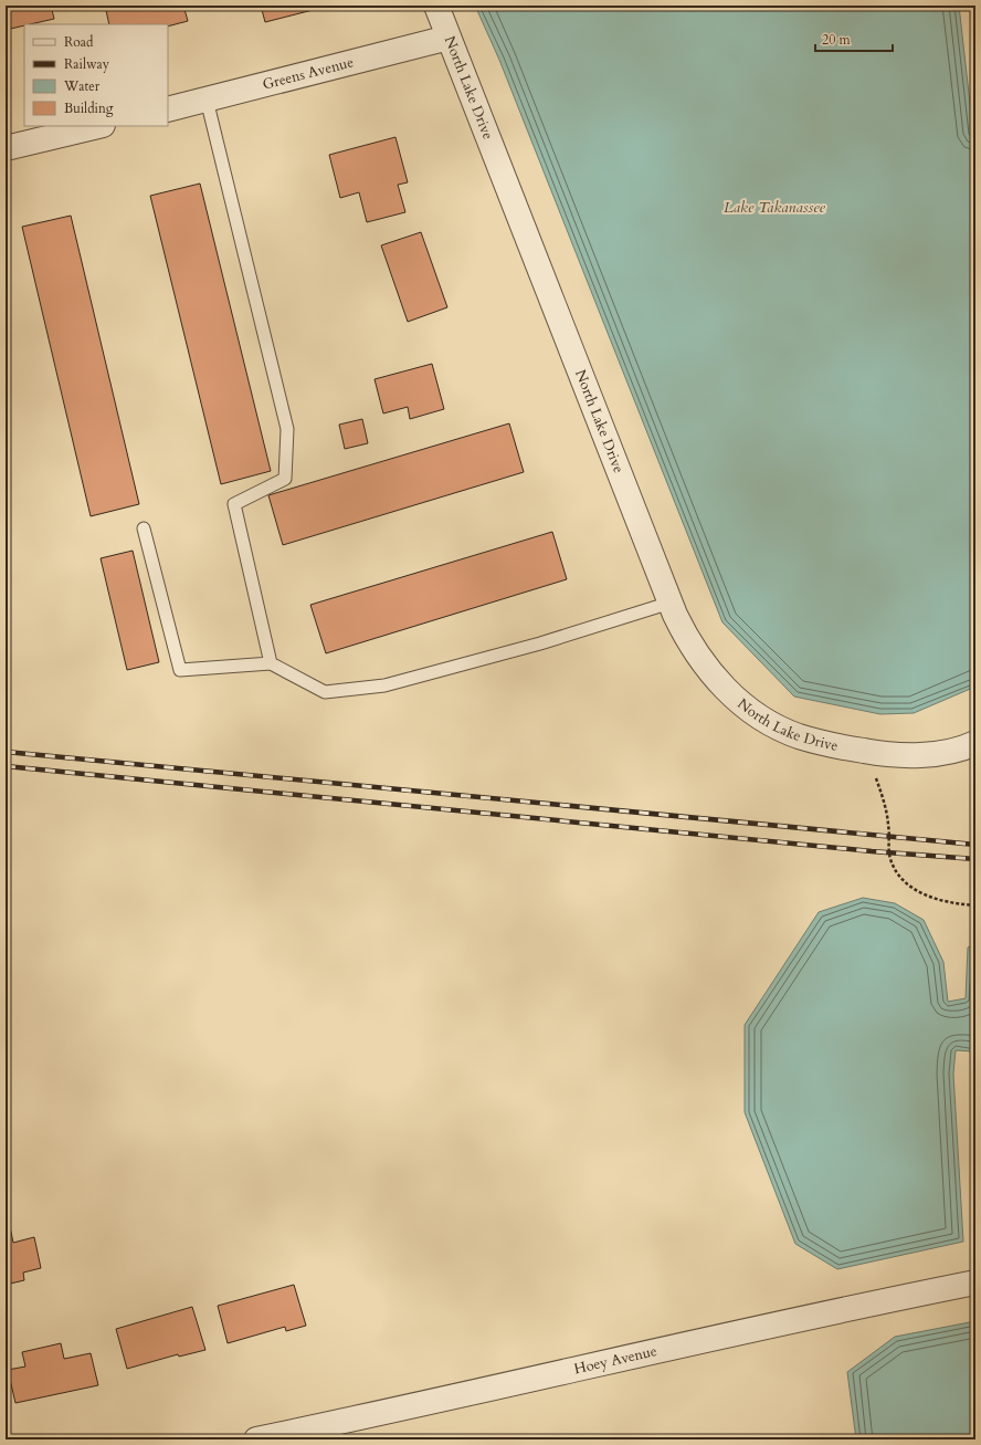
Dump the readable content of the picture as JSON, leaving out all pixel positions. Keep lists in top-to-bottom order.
{
  "streets": {
    "street": ["Greens Avenue", "North Lake Drive", "Hoey Avenue"]
  },
  "crossings": [
    ["Greens Avenue", "North Lake Drive"]
  ],
  "water": ["Lake Takanassee"],
  "legend": [
    "Road",
    "Railway",
    "Water",
    "Building"
  ],
  "scale_bar": "20 m"
}
